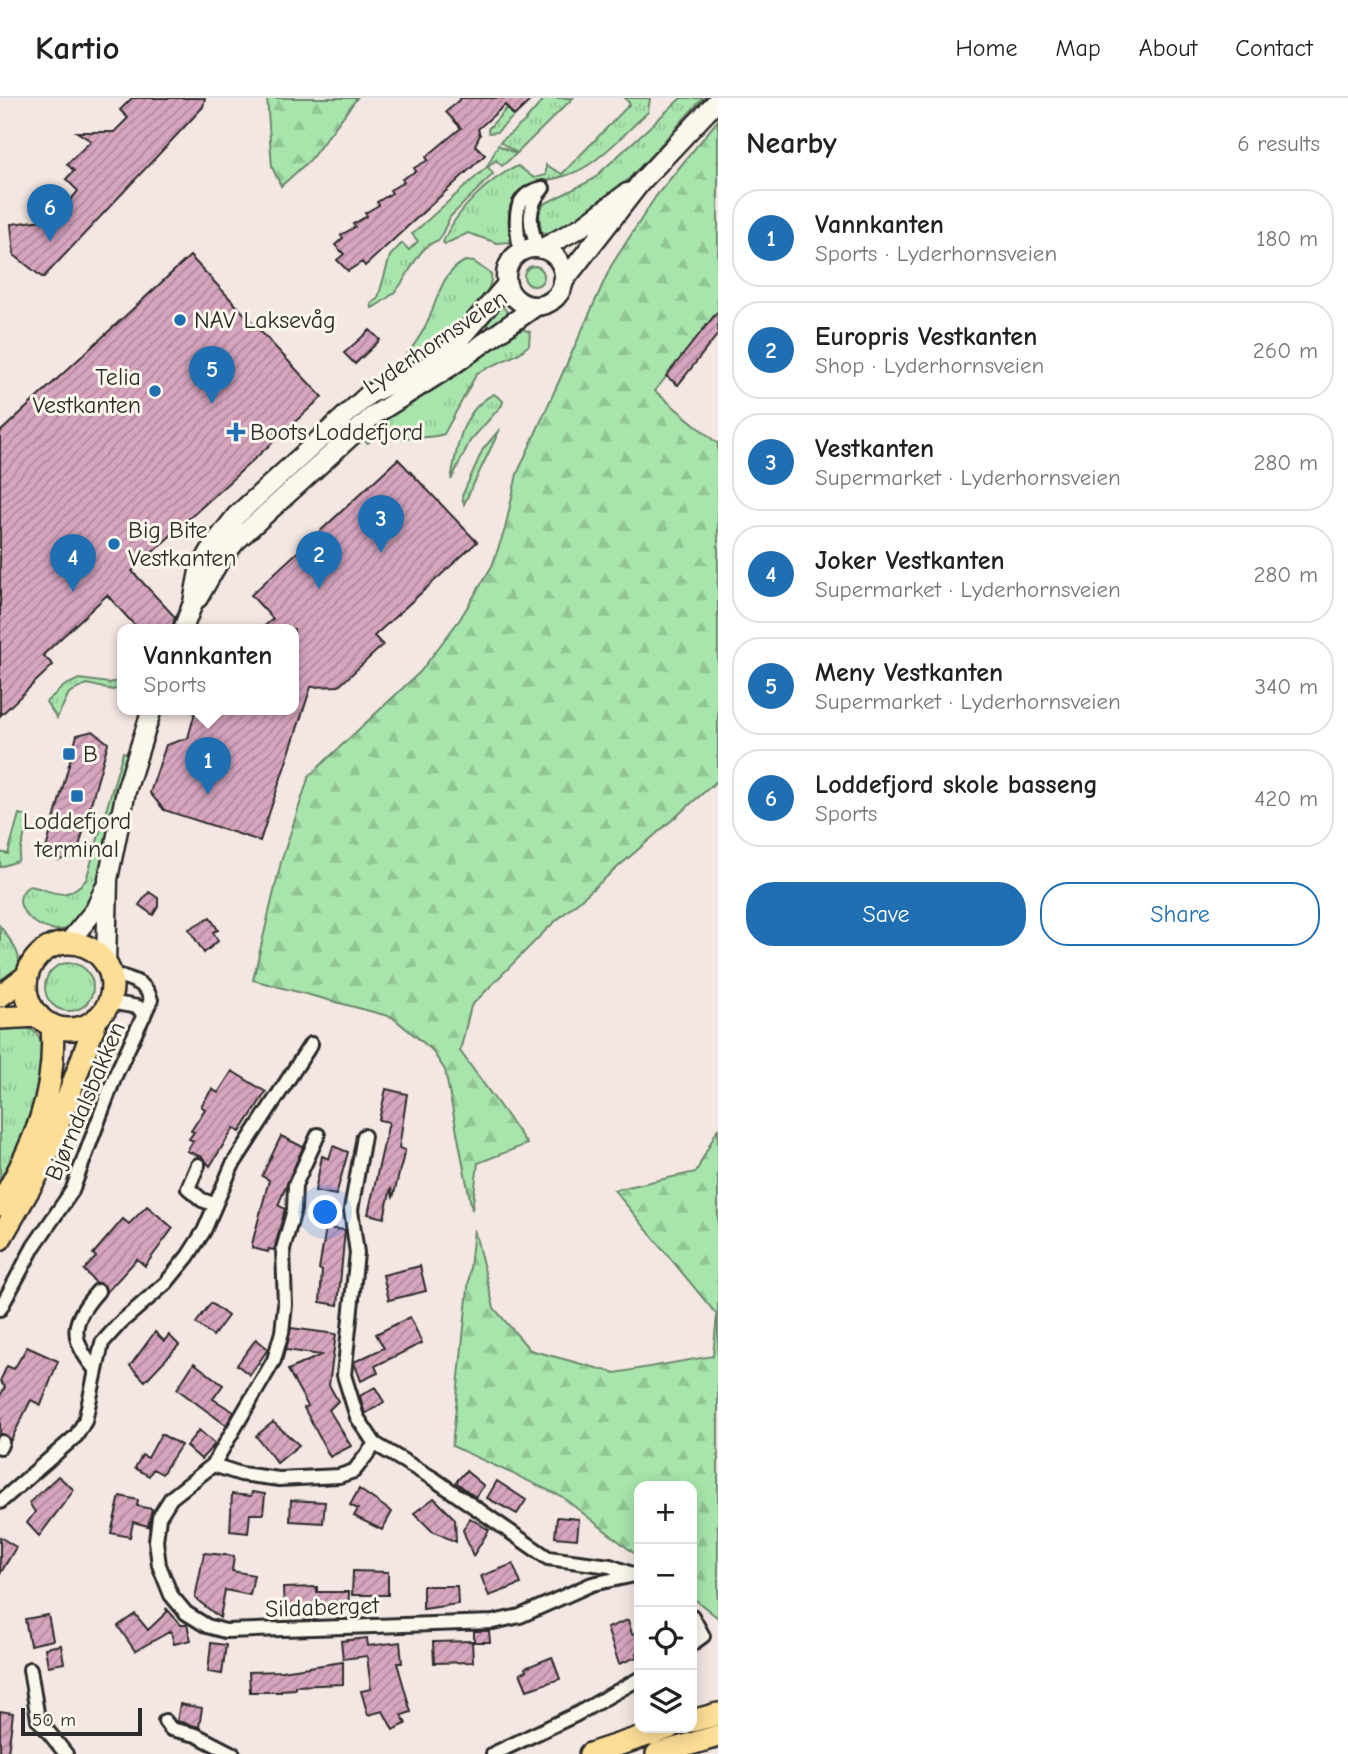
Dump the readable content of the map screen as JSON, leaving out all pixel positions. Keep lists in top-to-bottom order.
{
  "streets": {
    "main road": ["Lyderhornsveien"],
    "street": ["Bjørndalsbakken", "Sildaberget"]
  },
  "places": {
    "other": ["NAV Laksevåg", "Telia Vestkanten", "Big Bite Vestkanten"],
    "health": ["Boots Loddefjord"],
    "transit": ["B", "Loddefjord terminal"]
  },
  "scale_bar": "50 m",
  "page": {
    "header": "Kartio",
    "nav": [
      "Home",
      "Map",
      "About",
      "Contact"
    ],
    "heading": ["Nearby", "6 results"],
    "pins": [
      "6",
      "5",
      "3",
      "2",
      "4",
      "1"
    ],
    "list": [
      {
        "mark": "1",
        "name": "Vannkanten",
        "note": "Sports · Lyderhornsveien",
        "value": "180 m"
      },
      {
        "mark": "2",
        "name": "Europris Vestkanten",
        "note": "Shop · Lyderhornsveien",
        "value": "260 m"
      },
      {
        "mark": "3",
        "name": "Vestkanten",
        "note": "Supermarket · Lyderhornsveien",
        "value": "280 m"
      },
      {
        "mark": "4",
        "name": "Joker Vestkanten",
        "note": "Supermarket · Lyderhornsveien",
        "value": "280 m"
      },
      {
        "mark": "5",
        "name": "Meny Vestkanten",
        "note": "Supermarket · Lyderhornsveien",
        "value": "340 m"
      },
      {
        "mark": "6",
        "name": "Loddefjord skole basseng",
        "note": "Sports",
        "value": "420 m"
      }
    ],
    "popup": ["Vannkanten", "Sports"],
    "buttons": ["Save", "Share"],
    "map_buttons": ["+", "−"],
    "scale": "50 m"
  }
}
